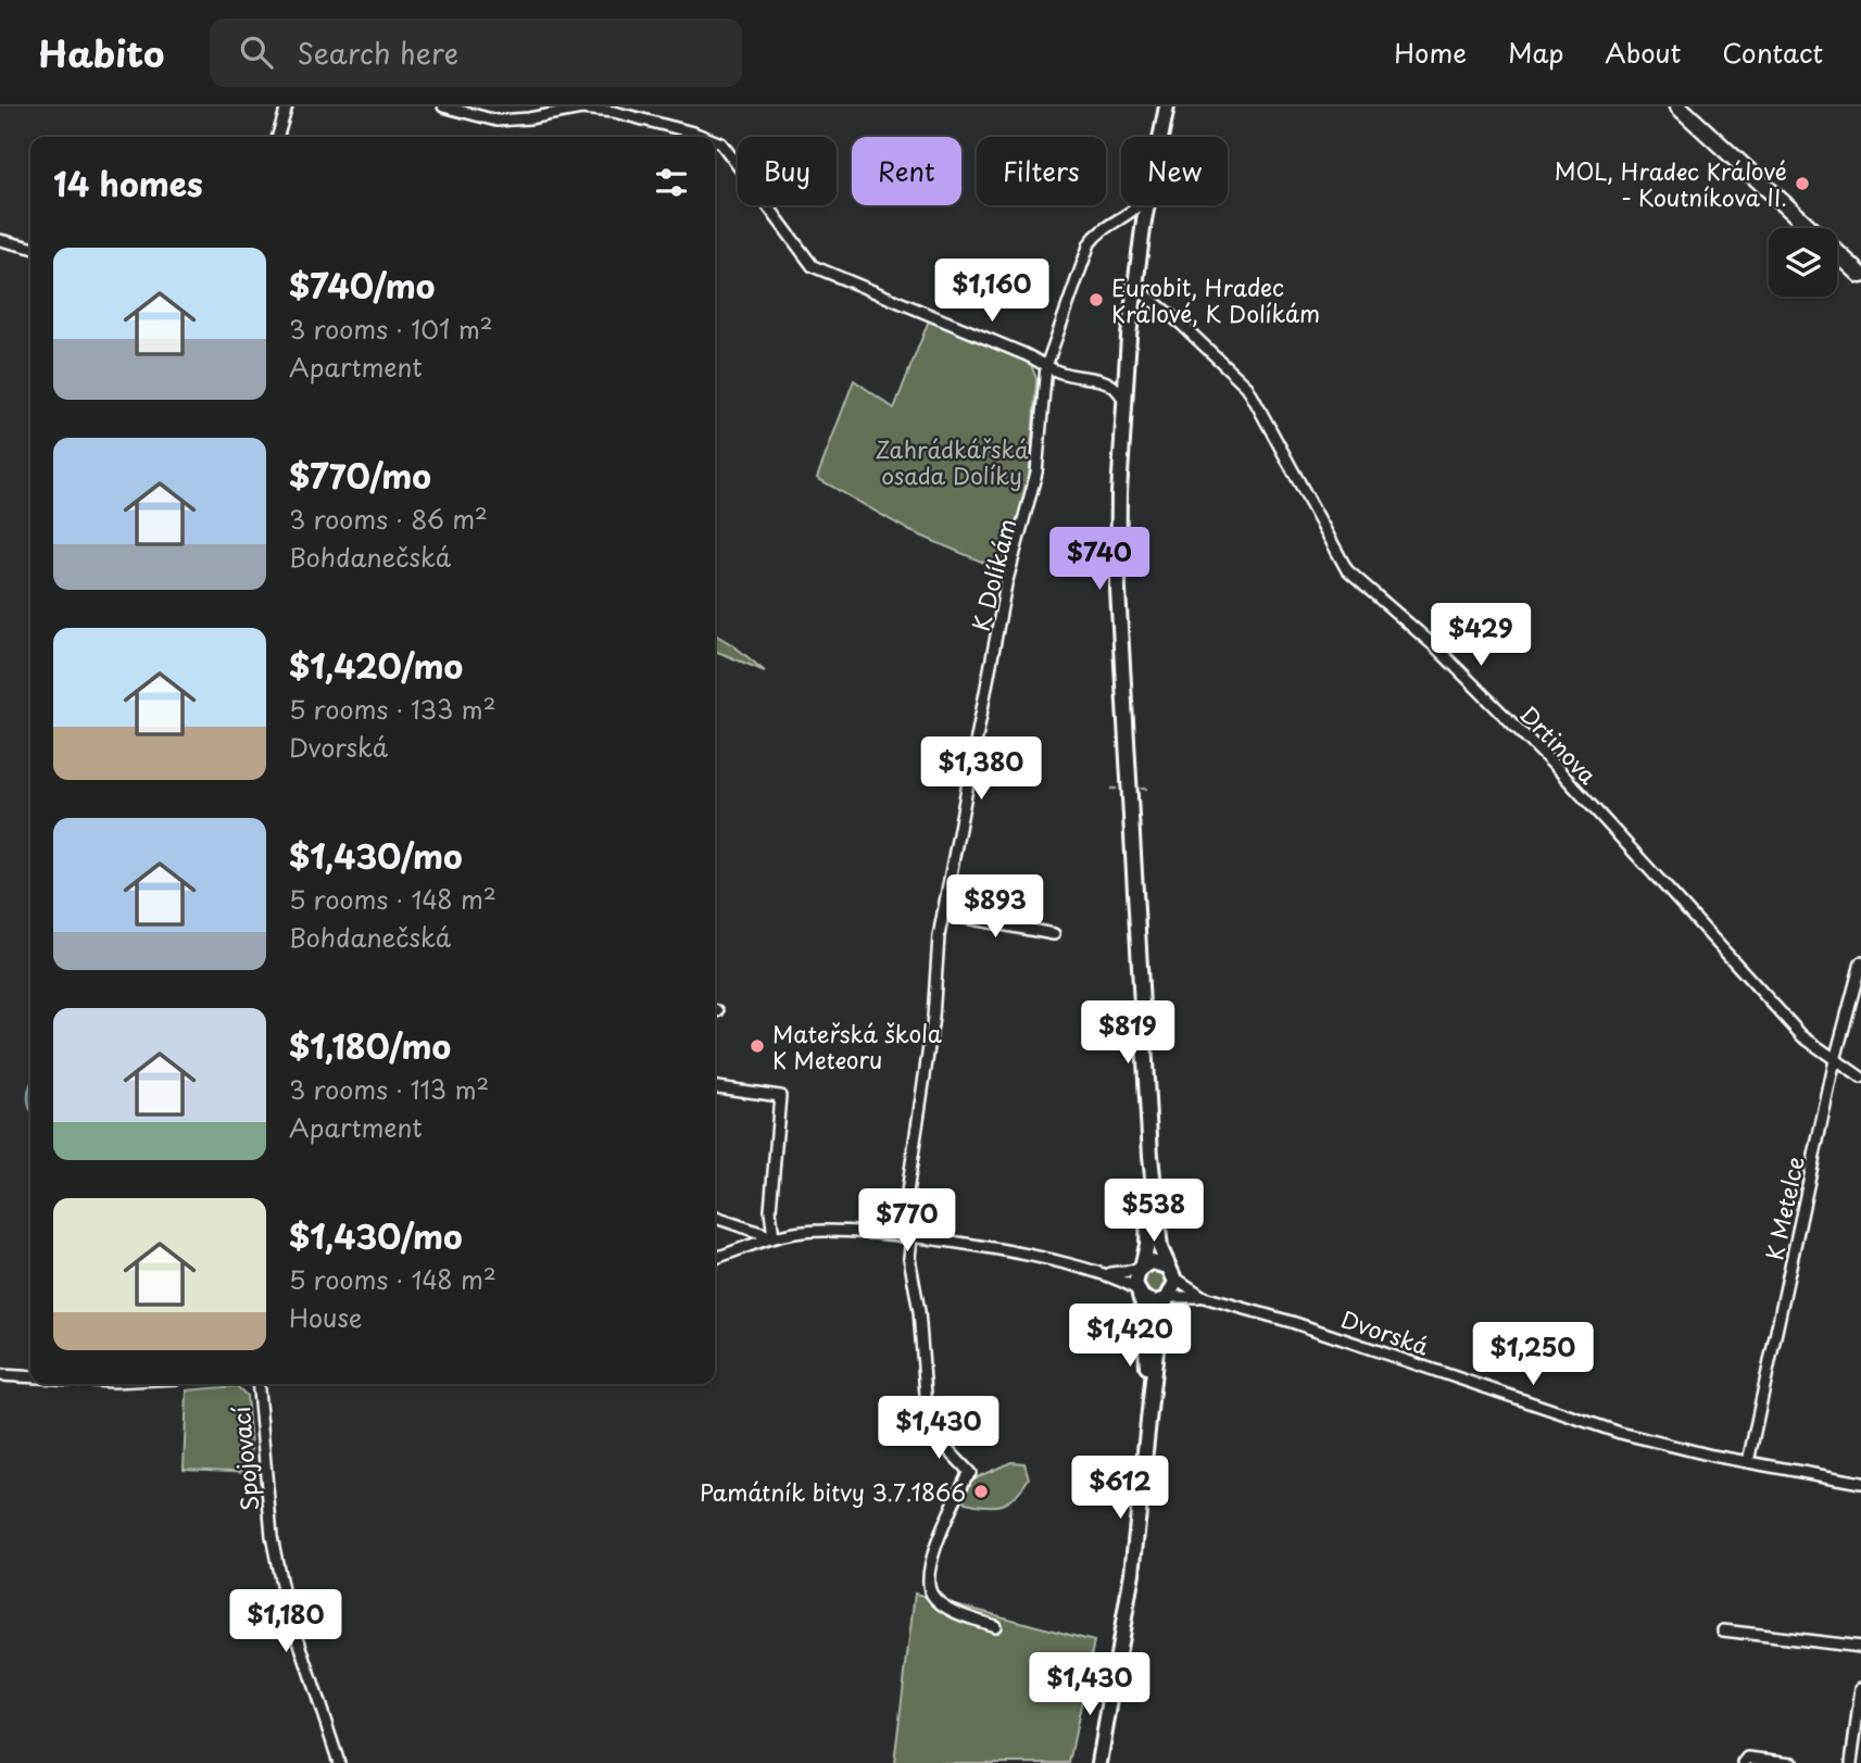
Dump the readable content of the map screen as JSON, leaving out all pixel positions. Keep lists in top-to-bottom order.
{
  "streets": {
    "main road": ["Dvorská"],
    "street": [
      "K Dolíkám",
      "Drtinova",
      "K Metelce",
      "Spojovací"
    ]
  },
  "crossings": [
    ["K Dolíkám", "Dvorská"],
    ["Drtinova", "K Metelce"],
    ["K Metelce", "Dvorská"]
  ],
  "parks": ["Zahrádkářská osada Dolíky"],
  "places": [
    "MOL, Hradec Králové - Koutníkova II.",
    "Eurobit, Hradec Králové, K Dolíkám",
    "Mateřská škola K Meteoru",
    "Památník bitvy 3.7.1866"
  ],
  "page": {
    "header": "Habito",
    "search": "Search here",
    "nav": [
      "Home",
      "Map",
      "About",
      "Contact"
    ],
    "chip": [
      "Buy",
      "Rent",
      "Filters",
      "New"
    ],
    "heading": "14 homes",
    "list": [
      {
        "name": "$740/mo",
        "note": "3 rooms · 101 m² · Apartment"
      },
      {
        "name": "$770/mo",
        "note": "3 rooms · 86 m² · Bohdanečská"
      },
      {
        "name": "$1,420/mo",
        "note": "5 rooms · 133 m² · Dvorská"
      },
      {
        "name": "$1,430/mo",
        "note": "5 rooms · 148 m² · Bohdanečská"
      },
      {
        "name": "$1,180/mo",
        "note": "3 rooms · 113 m² · Apartment"
      },
      {
        "name": "$1,430/mo",
        "note": "5 rooms · 148 m² · House"
      }
    ],
    "price": [
      "$1,160",
      "$740",
      "$429",
      "$1,380",
      "$893",
      "$819",
      "$538",
      "$770",
      "$1,420",
      "$1,250",
      "$1,430",
      "$612",
      "$1,180",
      "$1,430"
    ]
  }
}
